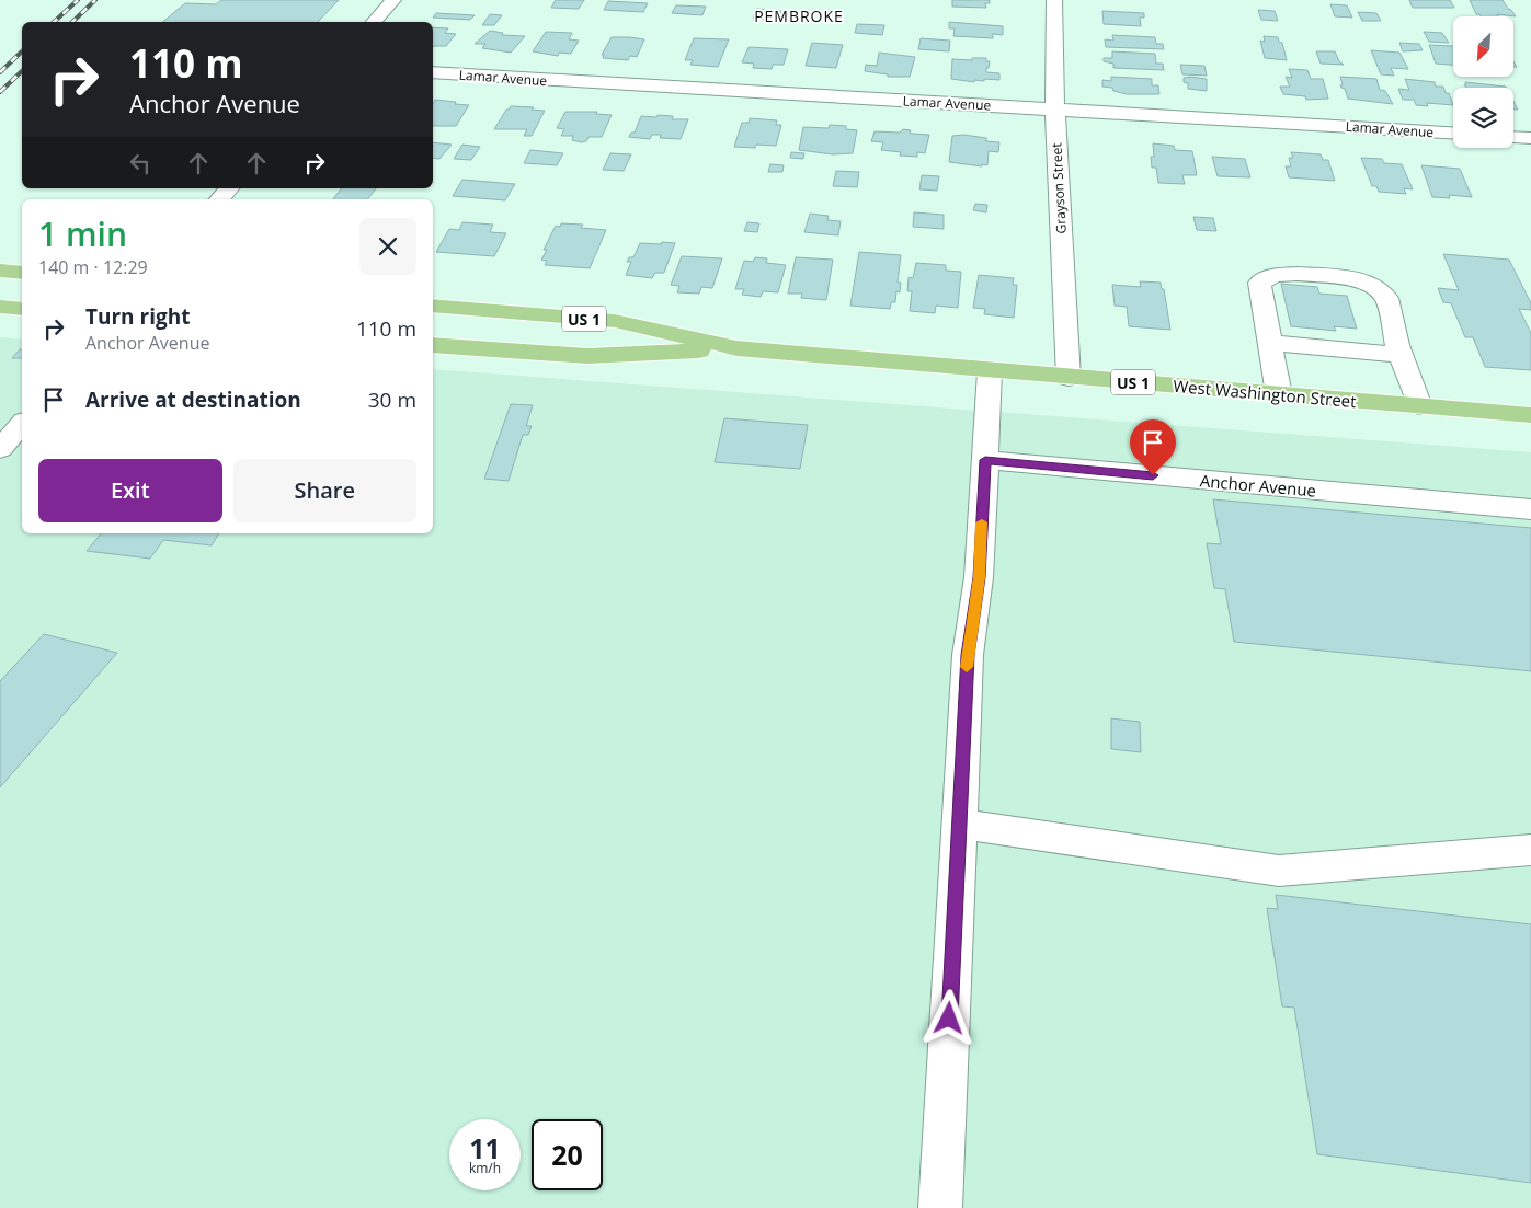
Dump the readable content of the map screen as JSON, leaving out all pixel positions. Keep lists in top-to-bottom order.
{
  "streets": {
    "main road": ["US 1", "West Washington Street"],
    "street": ["Lamar Avenue", "Grayson Street", "Anchor Avenue"]
  },
  "crossings": [
    ["Lamar Avenue", "Grayson Street"],
    ["Grayson Street", "West Washington Street"]
  ],
  "districts": ["PEMBROKE"],
  "north": "bottom left",
  "page": {
    "turn": ["110 m", "Anchor Avenue"],
    "heading": ["1 min", "140 m · 12:29"],
    "list": [
      {
        "name": "Turn right",
        "note": "Anchor Avenue",
        "value": "110 m"
      },
      {
        "name": "Arrive at destination",
        "value": "30 m"
      }
    ],
    "buttons": ["Exit", "Share"],
    "speed": "11 km/h",
    "limit": "20"
  }
}
